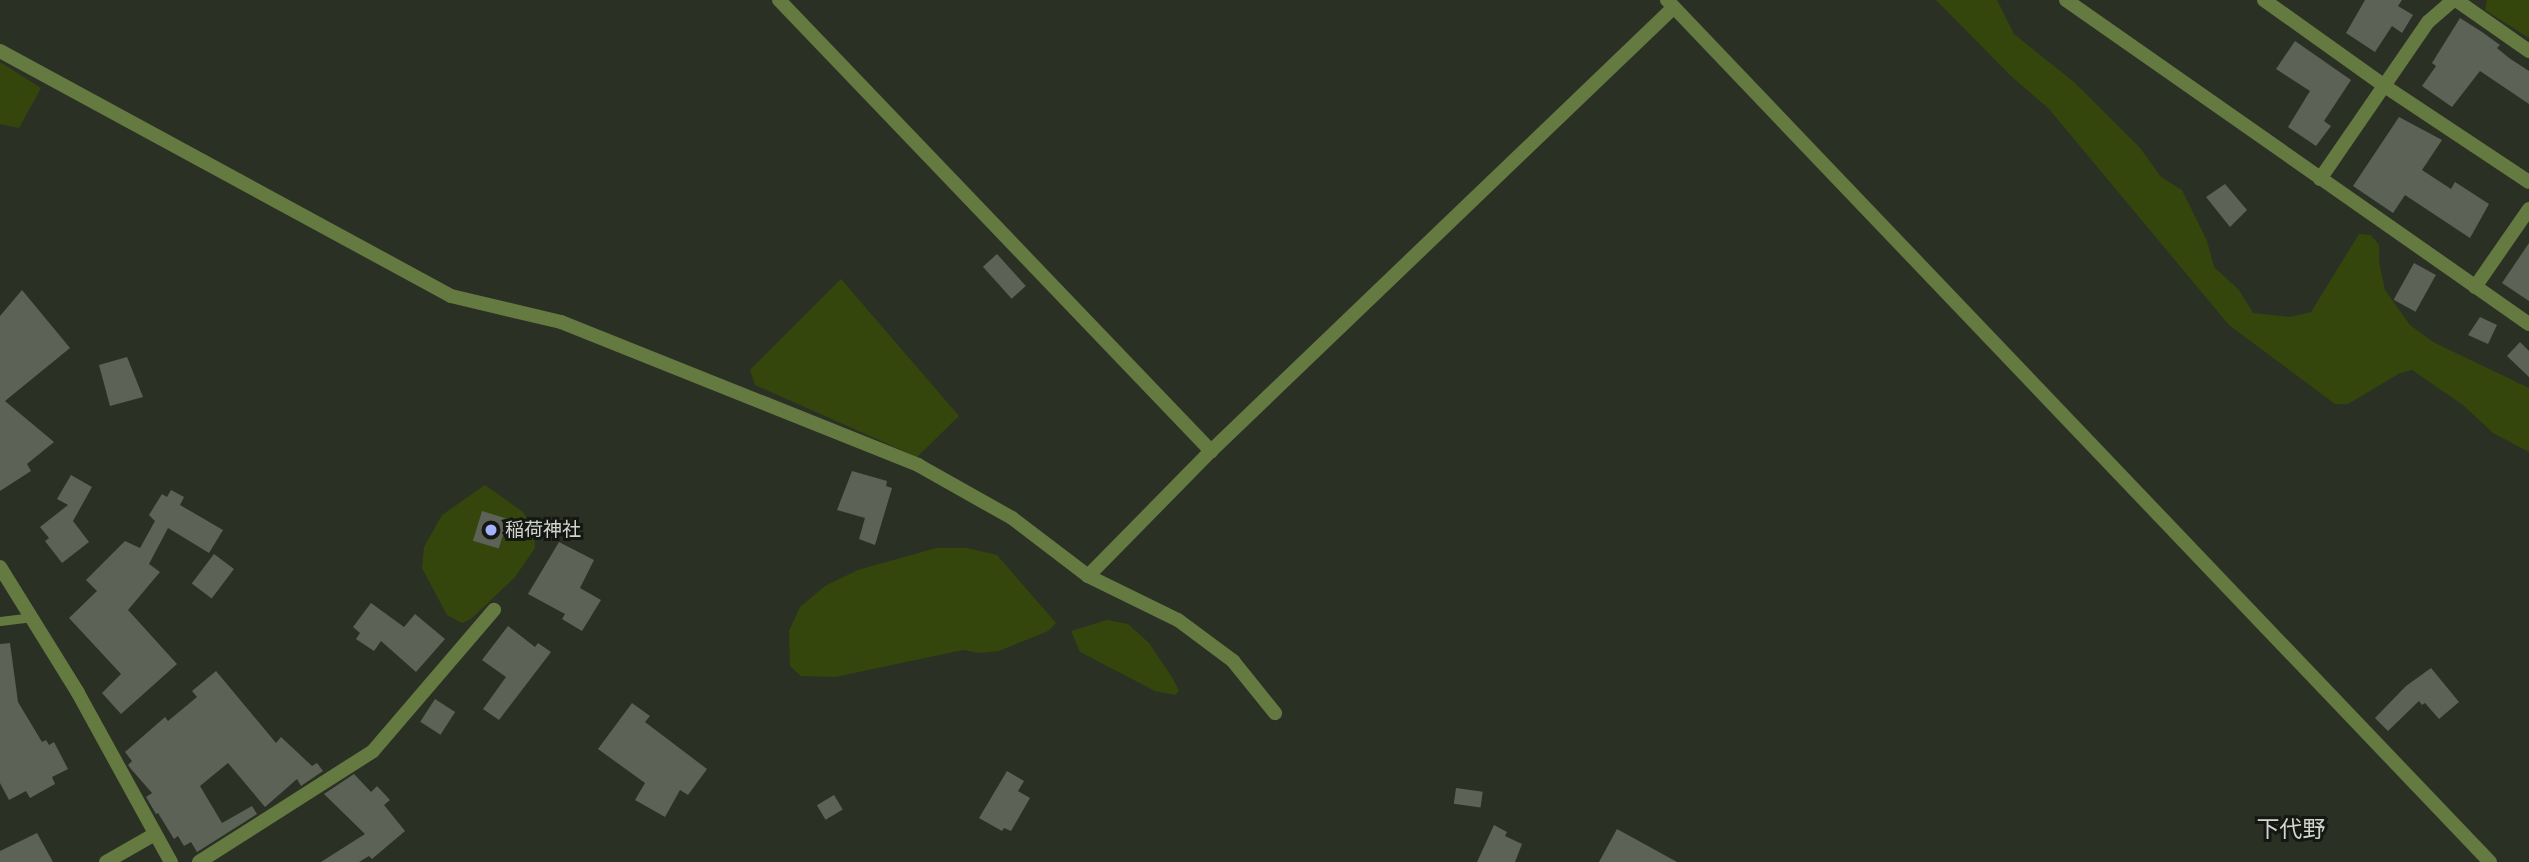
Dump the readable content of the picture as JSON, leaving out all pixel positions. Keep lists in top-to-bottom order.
{
  "districts": ["下代野"],
  "places": ["稲荷神社"]
}
